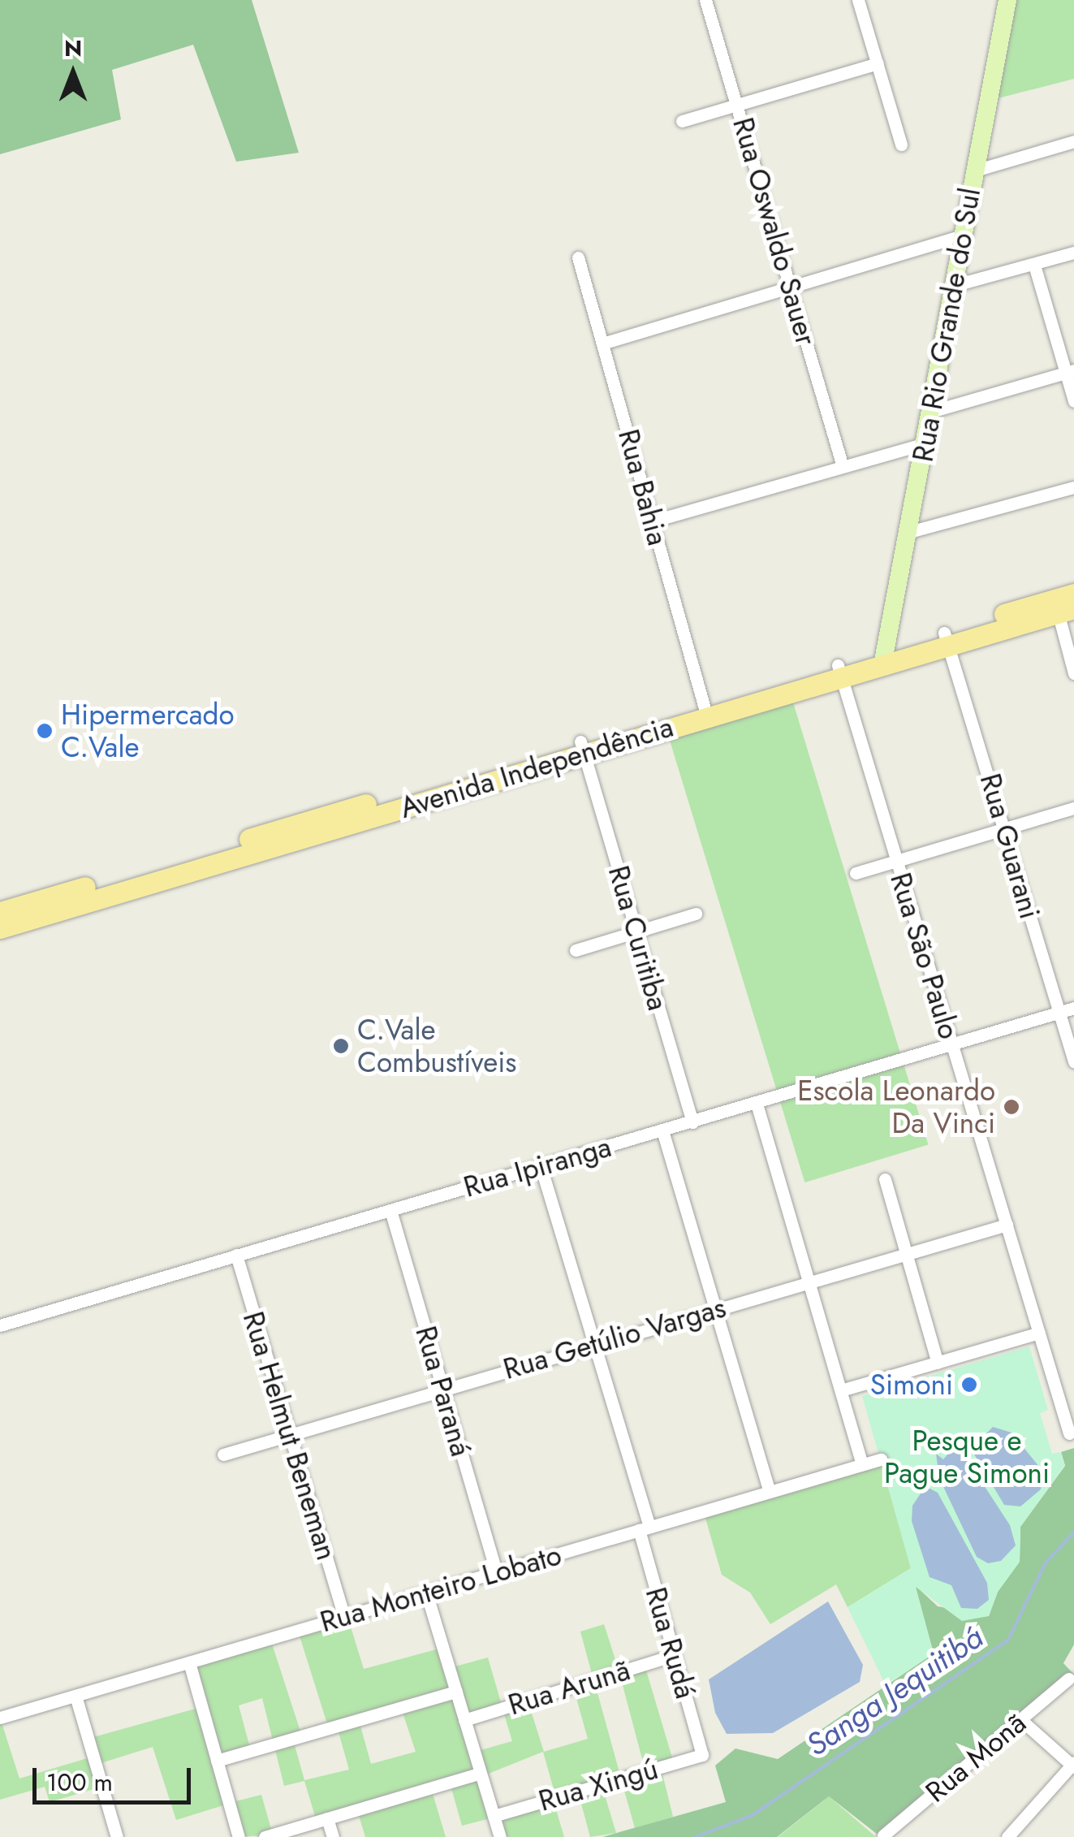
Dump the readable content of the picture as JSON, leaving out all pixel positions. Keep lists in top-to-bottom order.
{
  "streets": {
    "main road": ["Avenida Independência"],
    "street": [
      "Rua Oswaldo Sauer",
      "Rua Rio Grande do Sul",
      "Rua Bahia",
      "Rua Guarani",
      "Rua Curitiba",
      "Rua São Paulo",
      "Rua Ipiranga",
      "Rua Getúlio Vargas",
      "Rua Paraná",
      "Rua Helmut Beneman",
      "Rua Monteiro Lobato",
      "Rua Rudá",
      "Rua Arunã",
      "Rua Monã",
      "Rua Xingú"
    ]
  },
  "crossings": [
    ["Rua Rio Grande do Sul", "Avenida Independência"],
    ["Rua Bahia", "Avenida Independência"],
    ["Avenida Independência", "Rua Guarani"],
    ["Avenida Independência", "Rua Curitiba"],
    ["Avenida Independência", "Rua São Paulo"],
    ["Rua Guarani", "Rua Ipiranga"],
    ["Rua Curitiba", "Rua Ipiranga"],
    ["Rua São Paulo", "Rua Ipiranga"],
    ["Rua São Paulo", "Rua Getúlio Vargas"],
    ["Rua Ipiranga", "Rua Paraná"],
    ["Rua Ipiranga", "Rua Helmut Beneman"],
    ["Rua Ipiranga", "Rua Rudá"],
    ["Rua Getúlio Vargas", "Rua Paraná"],
    ["Rua Getúlio Vargas", "Rua Helmut Beneman"],
    ["Rua Getúlio Vargas", "Rua Rudá"],
    ["Rua Paraná", "Rua Monteiro Lobato"],
    ["Rua Helmut Beneman", "Rua Monteiro Lobato"],
    ["Rua Monteiro Lobato", "Rua Rudá"],
    ["Rua Rudá", "Rua Arunã"],
    ["Rua Rudá", "Rua Xingú"]
  ],
  "water": ["Sanga Jequitibá"],
  "parks": ["Pesque e Pague Simoni"],
  "places": [
    "Hipermercado C.Vale",
    "C.Vale Combustíveis",
    "Escola Leonardo Da Vinci",
    "Simoni"
  ],
  "scale_bar": "100 m",
  "north": "top"
}
